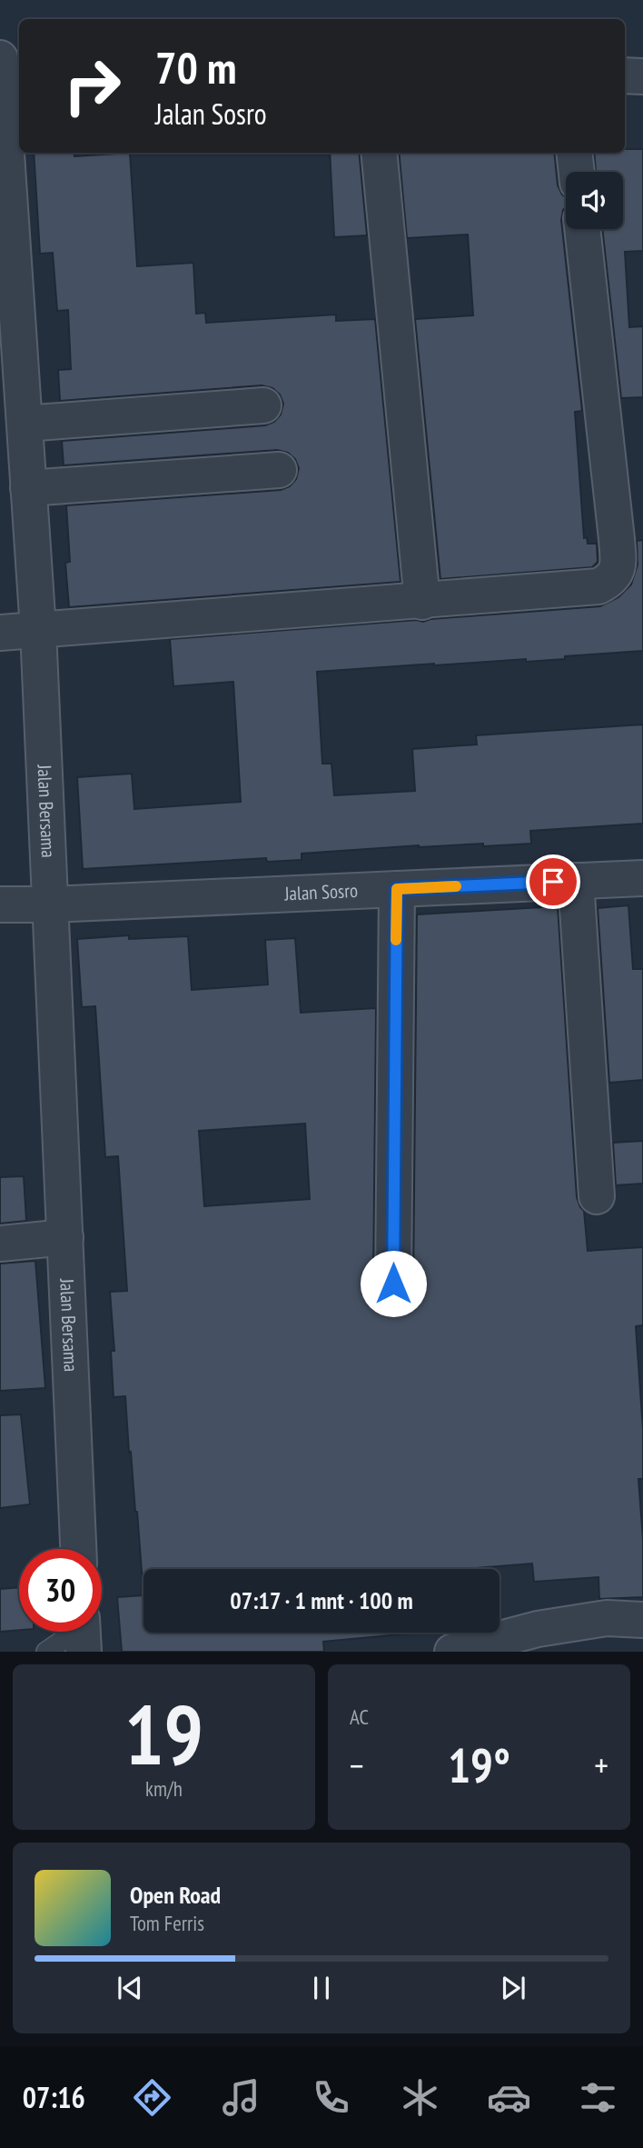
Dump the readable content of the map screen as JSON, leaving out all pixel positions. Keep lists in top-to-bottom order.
{
  "streets": {
    "street": ["Jalan Bersama", "Jalan Sosro"]
  },
  "crossings": [
    ["Jalan Bersama", "Jalan Sosro"]
  ],
  "page": {
    "turn": ["70 m", "Jalan Sosro"],
    "limit": "30",
    "trip": "07:17 · 1 mnt · 100 m",
    "tile": [
      ["19", "km/h"],
      "AC"
    ],
    "heat": ["−", "19°", "+"],
    "song": ["Open Road", "Tom Ferris"],
    "tabs": "07:16"
  }
}
